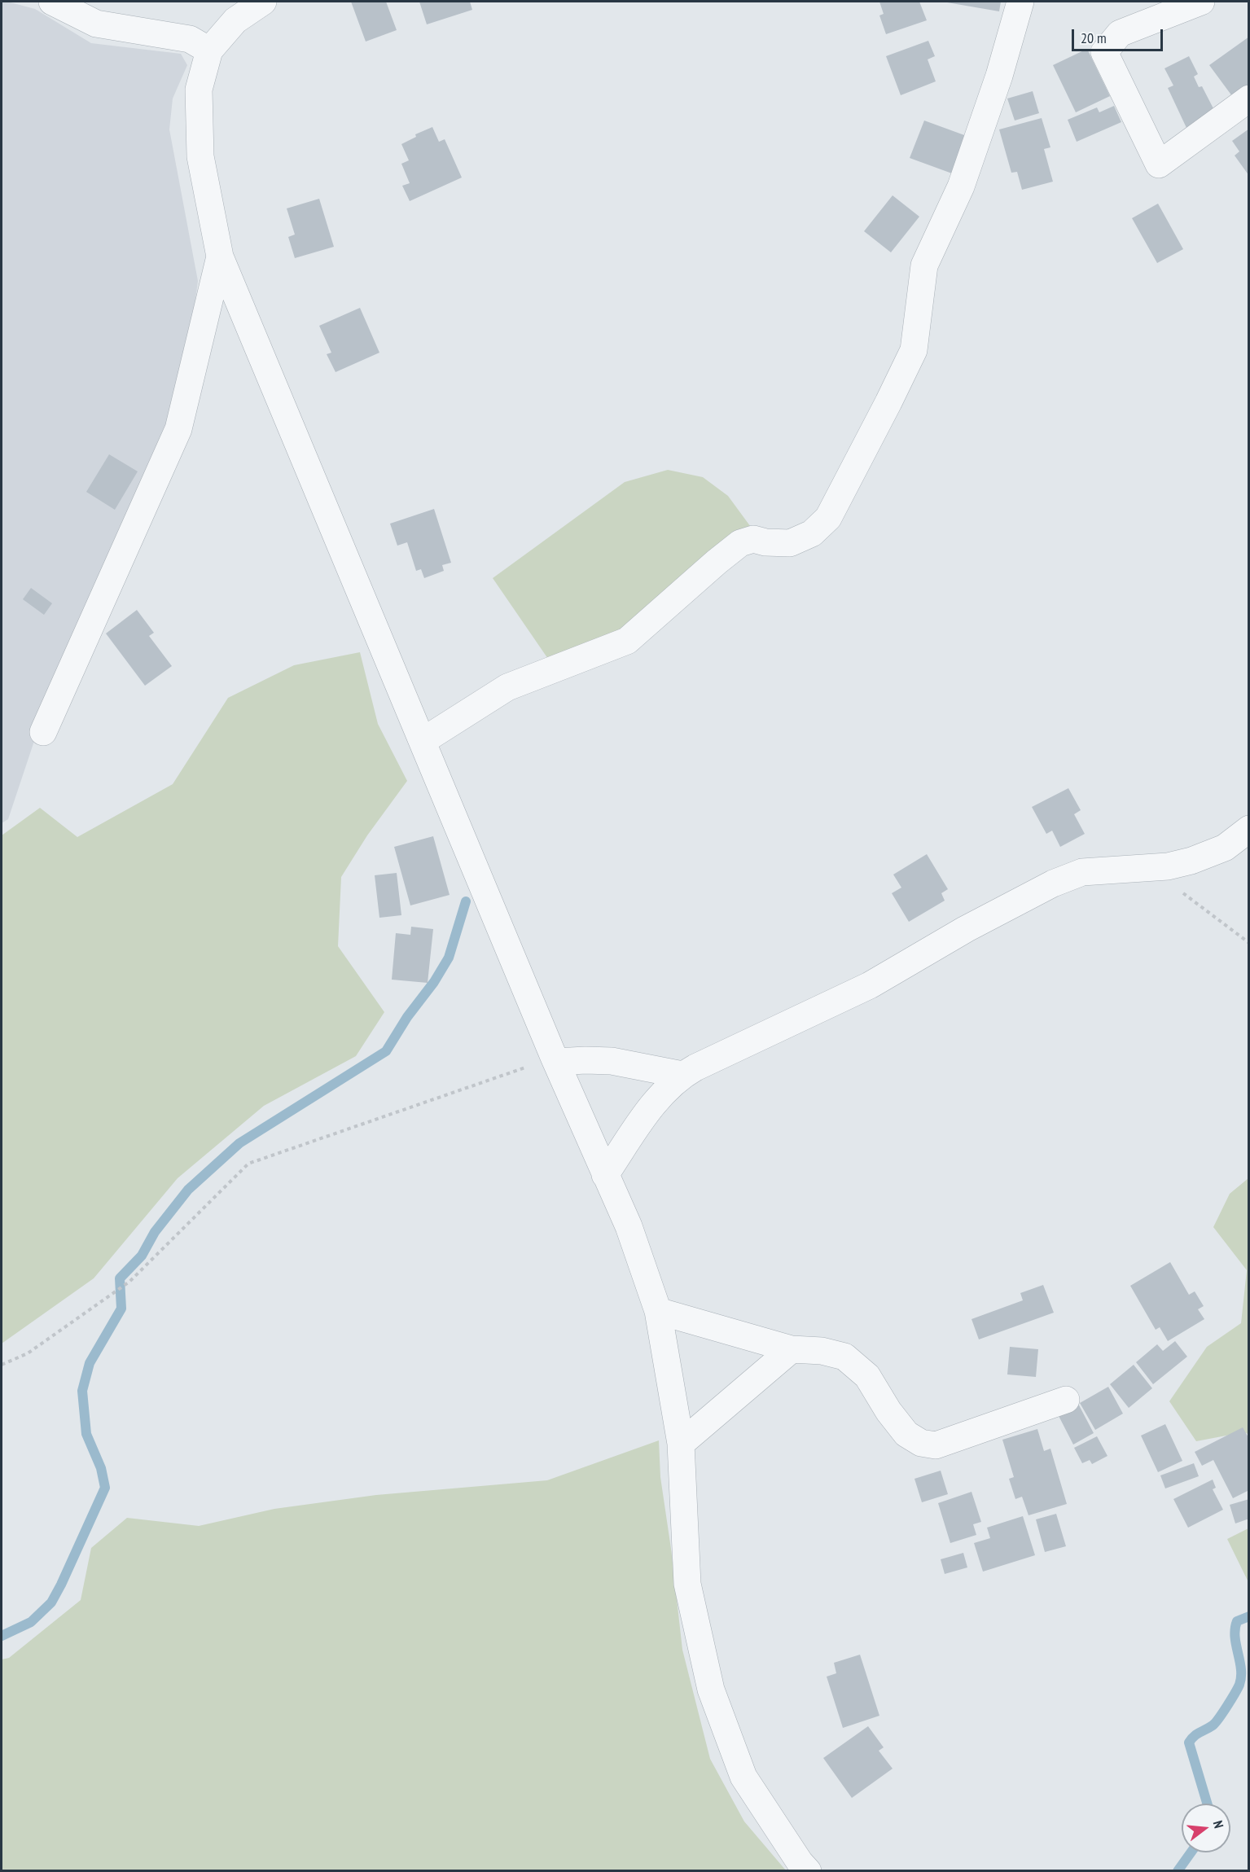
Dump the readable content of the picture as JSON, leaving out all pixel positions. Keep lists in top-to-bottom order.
{
  "scale_bar": "20 m",
  "north": "right"
}
